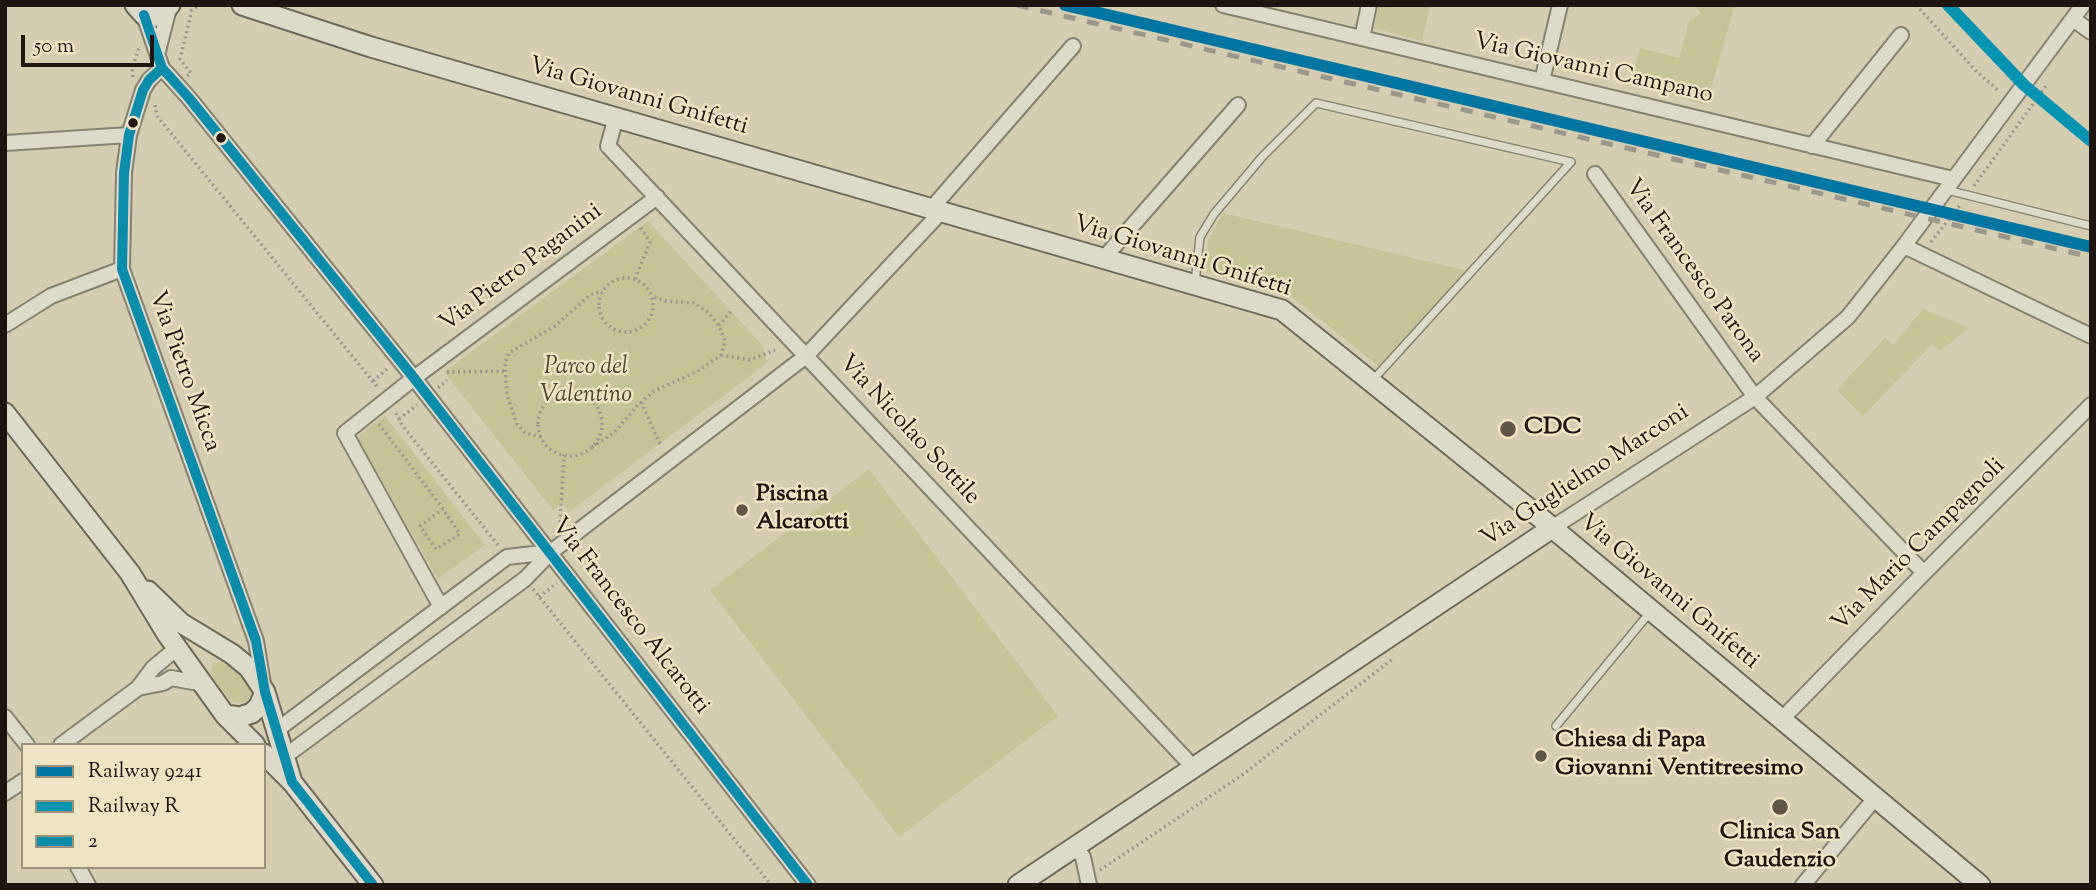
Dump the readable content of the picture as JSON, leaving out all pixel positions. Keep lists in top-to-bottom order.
{
  "streets": {
    "main road": ["Via Giovanni Gnifetti", "Via Guglielmo Marconi"],
    "street": [
      "Via Giovanni Campano",
      "Via Pietro Paganini",
      "Via Francesco Parona",
      "Via Pietro Micca",
      "Via Nicolao Sottile",
      "Via Mario Campagnoli",
      "Via Francesco Alcarotti"
    ]
  },
  "crossings": [
    ["Via Giovanni Campano", "Via Guglielmo Marconi"],
    ["Via Giovanni Gnifetti", "Via Nicolao Sottile"],
    ["Via Giovanni Gnifetti", "Via Guglielmo Marconi"],
    ["Via Giovanni Gnifetti", "Via Mario Campagnoli"],
    ["Via Pietro Paganini", "Via Nicolao Sottile"],
    ["Via Pietro Paganini", "Via Francesco Alcarotti"],
    ["Via Francesco Parona", "Via Guglielmo Marconi"],
    ["Via Francesco Parona", "Via Mario Campagnoli"],
    ["Via Pietro Micca", "Via Francesco Alcarotti"],
    ["Via Nicolao Sottile", "Via Guglielmo Marconi"]
  ],
  "parks": ["Parco del Valentino"],
  "places": [
    "CDC",
    "Piscina Alcarotti",
    "Chiesa di Papa Giovanni Ventitreesimo",
    "Clinica San Gaudenzio"
  ],
  "lines": ["rail line 9241", "rail line R", "transit line 2"],
  "legend": ["Railway 9241", "Railway R", "2"],
  "scale_bar": "50 m"
}
